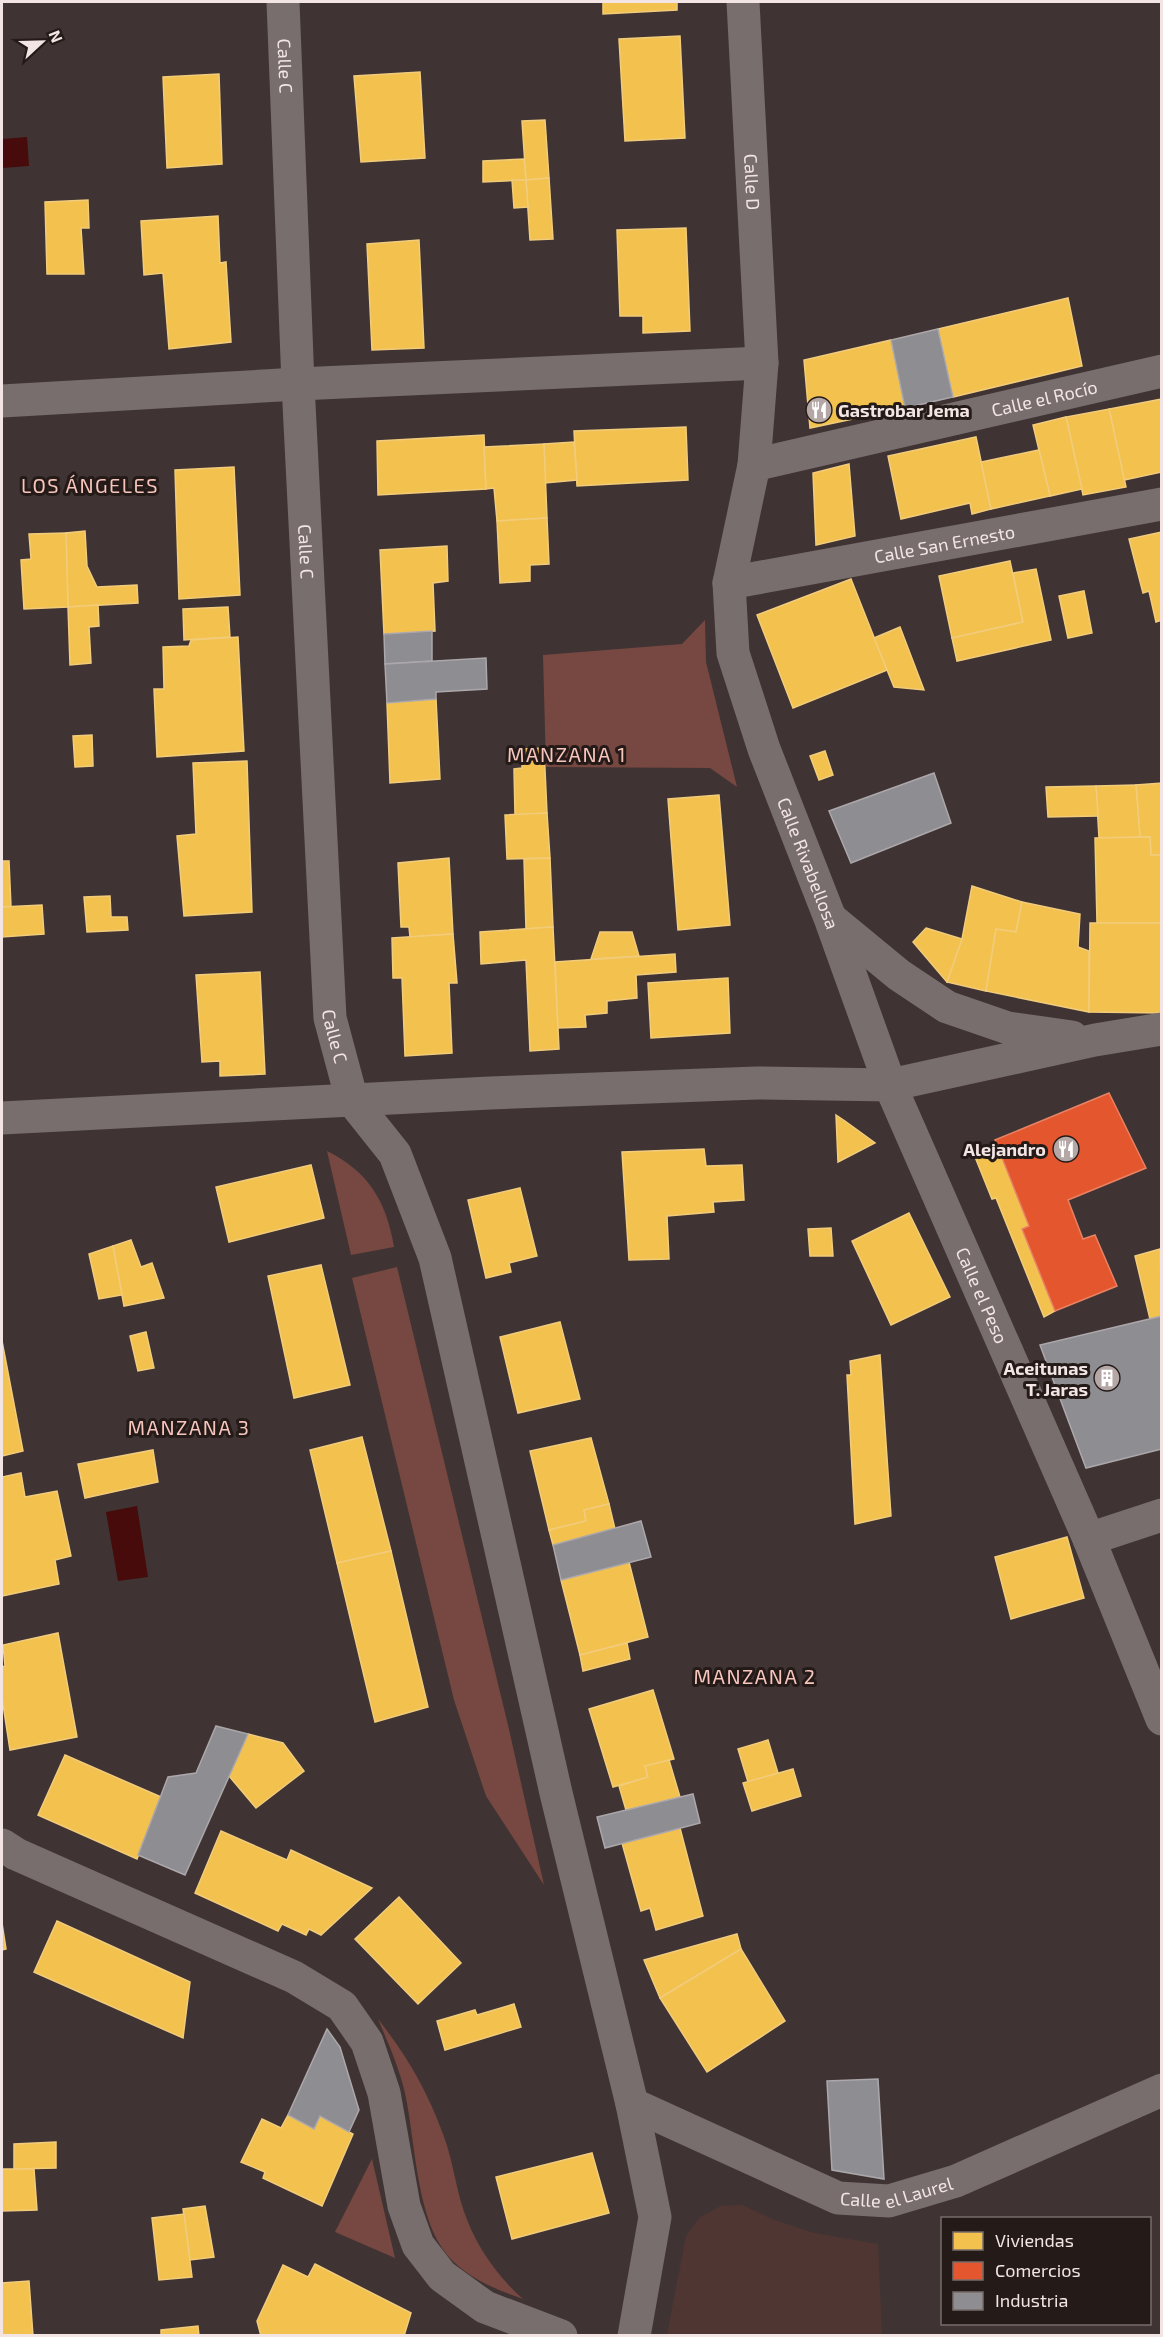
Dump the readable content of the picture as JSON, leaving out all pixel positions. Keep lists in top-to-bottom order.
{
  "streets": {
    "street": [
      "Calle C",
      "Calle D",
      "Calle el Rocío",
      "Calle San Ernesto",
      "Calle Rivabellosa",
      "Calle el Peso",
      "Calle el Laurel"
    ]
  },
  "crossings": [
    ["Calle D", "Calle Rivabellosa"],
    ["Calle el Rocío", "Calle Rivabellosa"],
    ["Calle San Ernesto", "Calle Rivabellosa"],
    ["Calle Rivabellosa", "Calle el Peso"]
  ],
  "districts": [
    "LOS ÁNGELES",
    "MANZANA 1",
    "MANZANA 3",
    "MANZANA 2"
  ],
  "places": {
    "restaurant": ["Gastrobar Jema", "Alejandro"],
    "building": ["Aceitunas T. Jaras"]
  },
  "legend": ["Viviendas", "Comercios", "Industria"],
  "north": "right"
}
